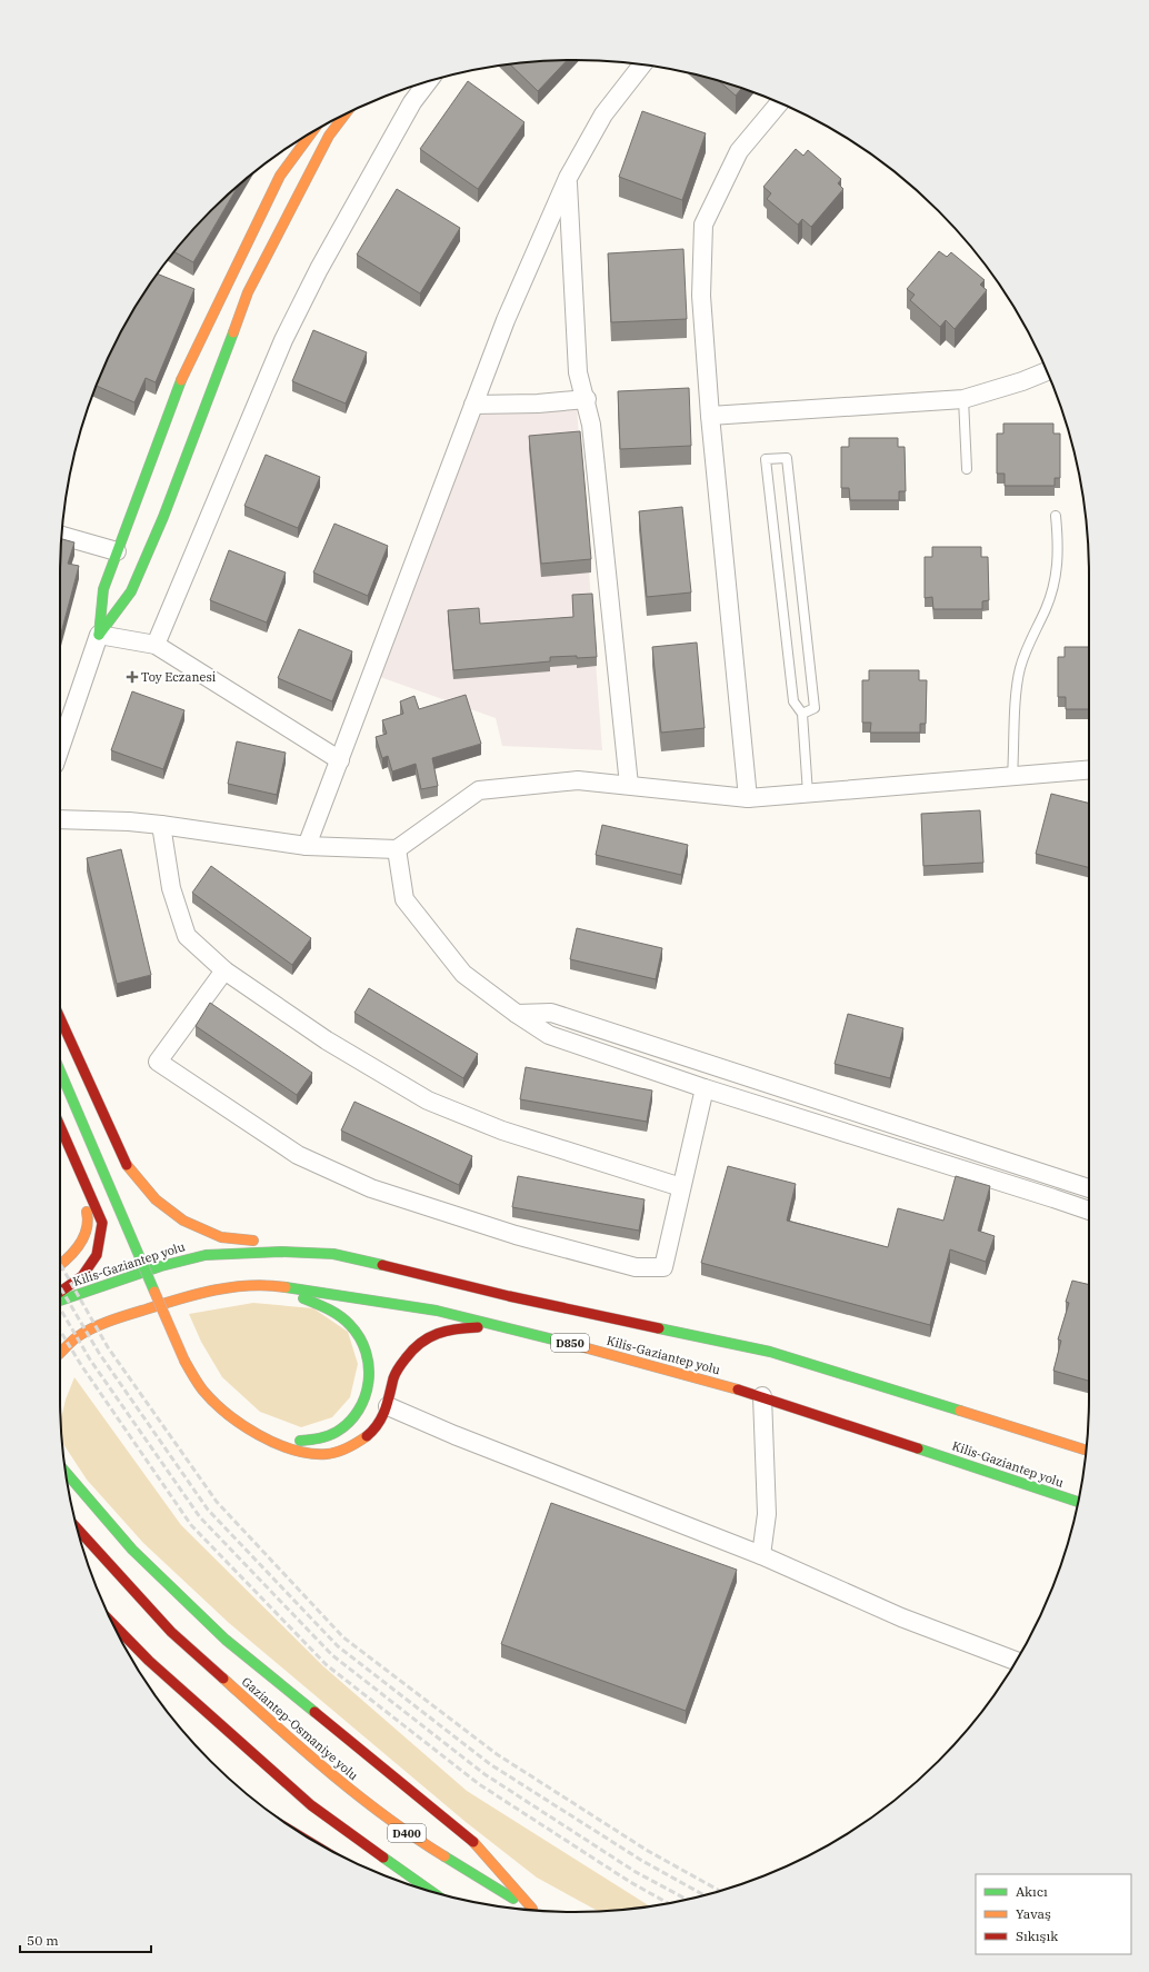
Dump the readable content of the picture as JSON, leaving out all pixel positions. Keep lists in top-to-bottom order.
{
  "streets": {
    "main road": [
      "Kilis-Gaziantep yolu",
      "D850",
      "Gaziantep-Osmaniye yolu",
      "D400"
    ]
  },
  "places": {
    "health": ["Toy Eczanesi"]
  },
  "legend": ["Akıcı", "Yavaş", "Sıkışık"],
  "scale_bar": "50 m"
}
